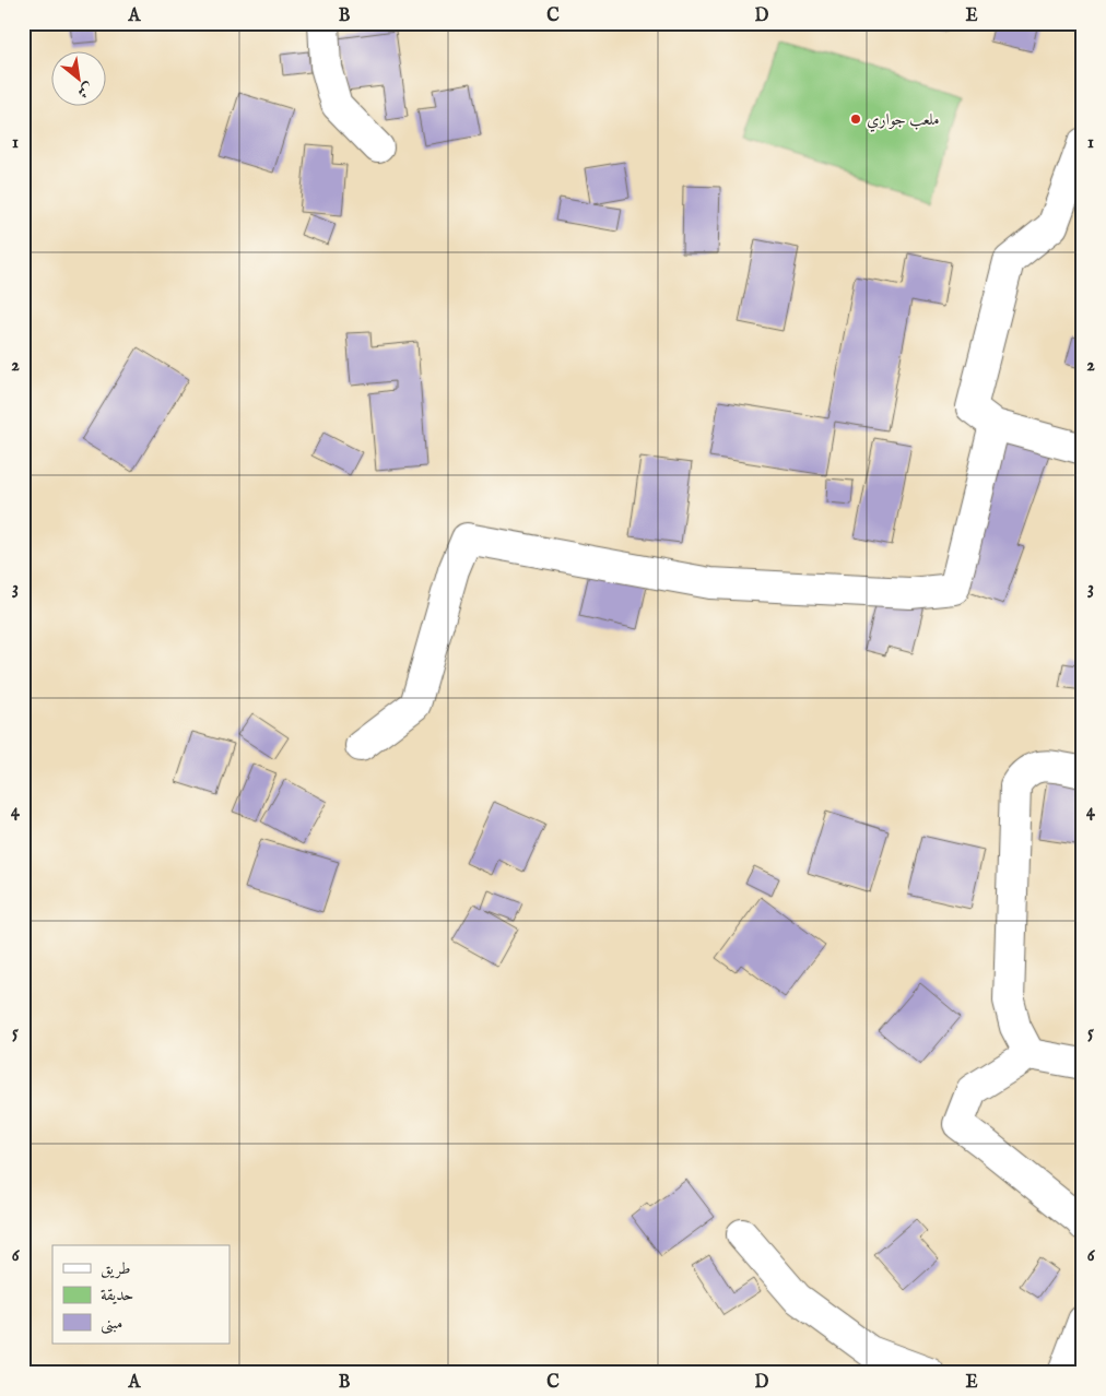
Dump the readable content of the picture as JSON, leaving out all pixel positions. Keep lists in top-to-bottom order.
{
  "places": ["ملعب جواري"],
  "legend": ["طريق", "حديقة", "مبنى"],
  "north": "bottom right",
  "grid": {
    "columns": [
      "A",
      "B",
      "C",
      "D",
      "E"
    ],
    "rows": [
      "1",
      "2",
      "3",
      "4",
      "5",
      "6"
    ]
  }
}
